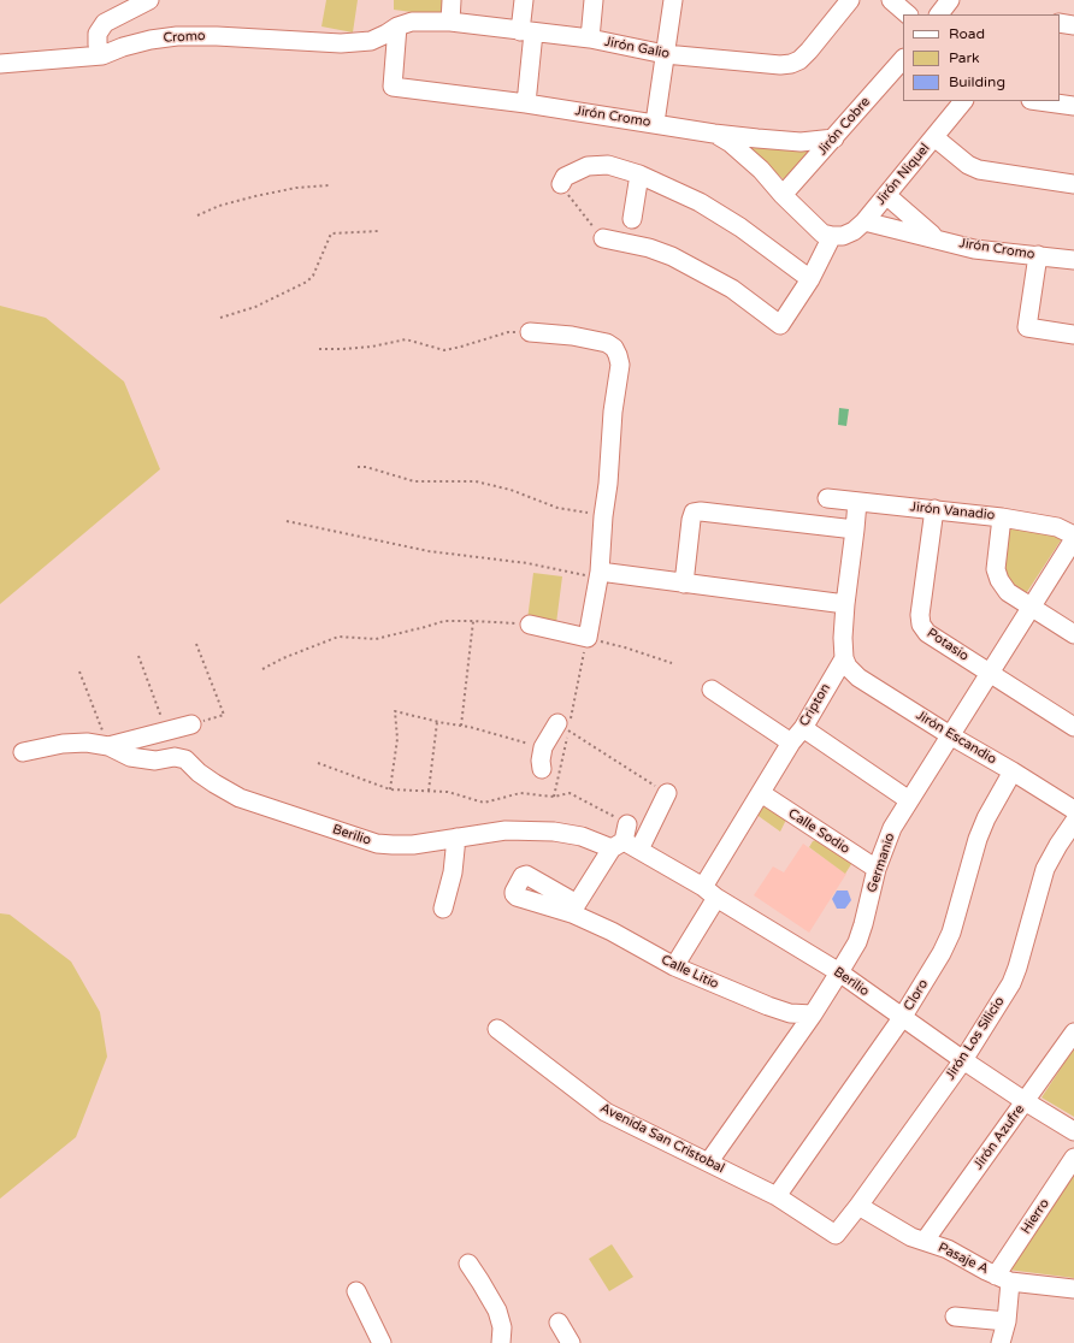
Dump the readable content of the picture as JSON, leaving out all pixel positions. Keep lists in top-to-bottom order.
{
  "streets": {
    "street": [
      "Cromo",
      "Jirón Galio",
      "Jirón Cromo",
      "Jirón Cobre",
      "Jirón Niquel",
      "Jirón Vanadio",
      "Potasio",
      "Cripton",
      "Jirón Escandio",
      "Calle Sodio",
      "Berilio",
      "Germanio",
      "Calle Litio",
      "Cloro",
      "Jirón Los Silicio",
      "Jirón Azufre",
      "Avenida San Cristobal",
      "Hierro",
      "Pasaje A"
    ]
  },
  "crossings": [
    ["Cromo", "Jirón Galio"],
    ["Jirón Galio", "Jirón Cromo"],
    ["Jirón Cromo", "Jirón Cobre"],
    ["Jirón Cromo", "Jirón Niquel"],
    ["Jirón Vanadio", "Potasio"],
    ["Jirón Vanadio", "Germanio"],
    ["Potasio", "Germanio"],
    ["Cripton", "Jirón Escandio"],
    ["Cripton", "Calle Sodio"],
    ["Cripton", "Berilio"],
    ["Cripton", "Calle Litio"],
    ["Jirón Escandio", "Germanio"],
    ["Jirón Escandio", "Cloro"],
    ["Calle Sodio", "Germanio"],
    ["Berilio", "Germanio"],
    ["Berilio", "Calle Litio"],
    ["Berilio", "Cloro"],
    ["Berilio", "Jirón Los Silicio"],
    ["Berilio", "Jirón Azufre"],
    ["Germanio", "Calle Litio"],
    ["Germanio", "Avenida San Cristobal"],
    ["Cloro", "Avenida San Cristobal"],
    ["Jirón Los Silicio", "Avenida San Cristobal"],
    ["Jirón Los Silicio", "Pasaje A"],
    ["Jirón Azufre", "Pasaje A"],
    ["Hierro", "Pasaje A"]
  ],
  "legend": ["Road", "Park", "Building"]
}
